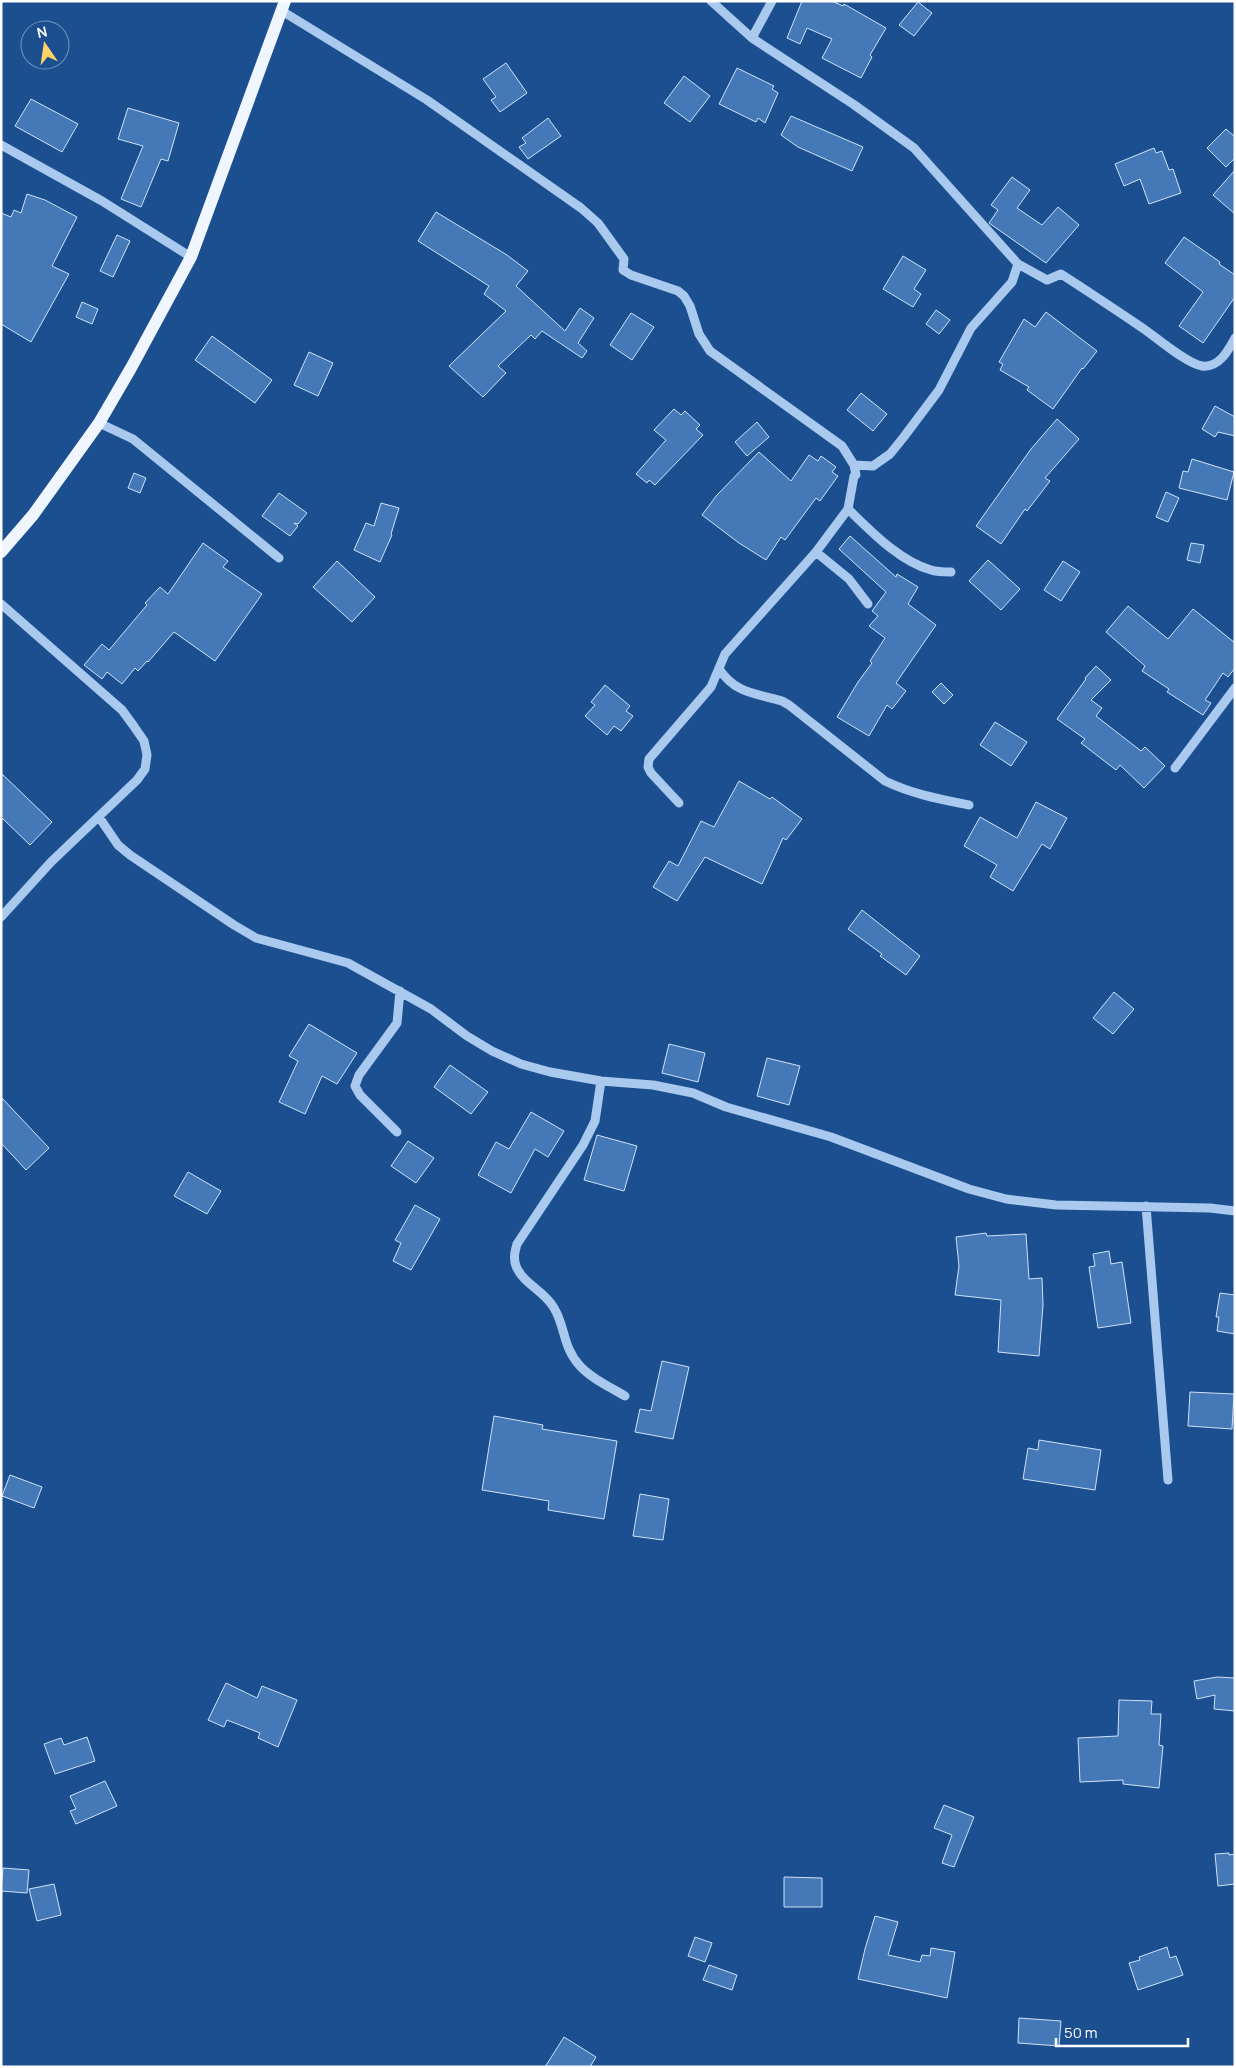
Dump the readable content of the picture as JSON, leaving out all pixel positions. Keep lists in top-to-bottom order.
{
  "scale_bar": "50 m",
  "north": "top"
}
